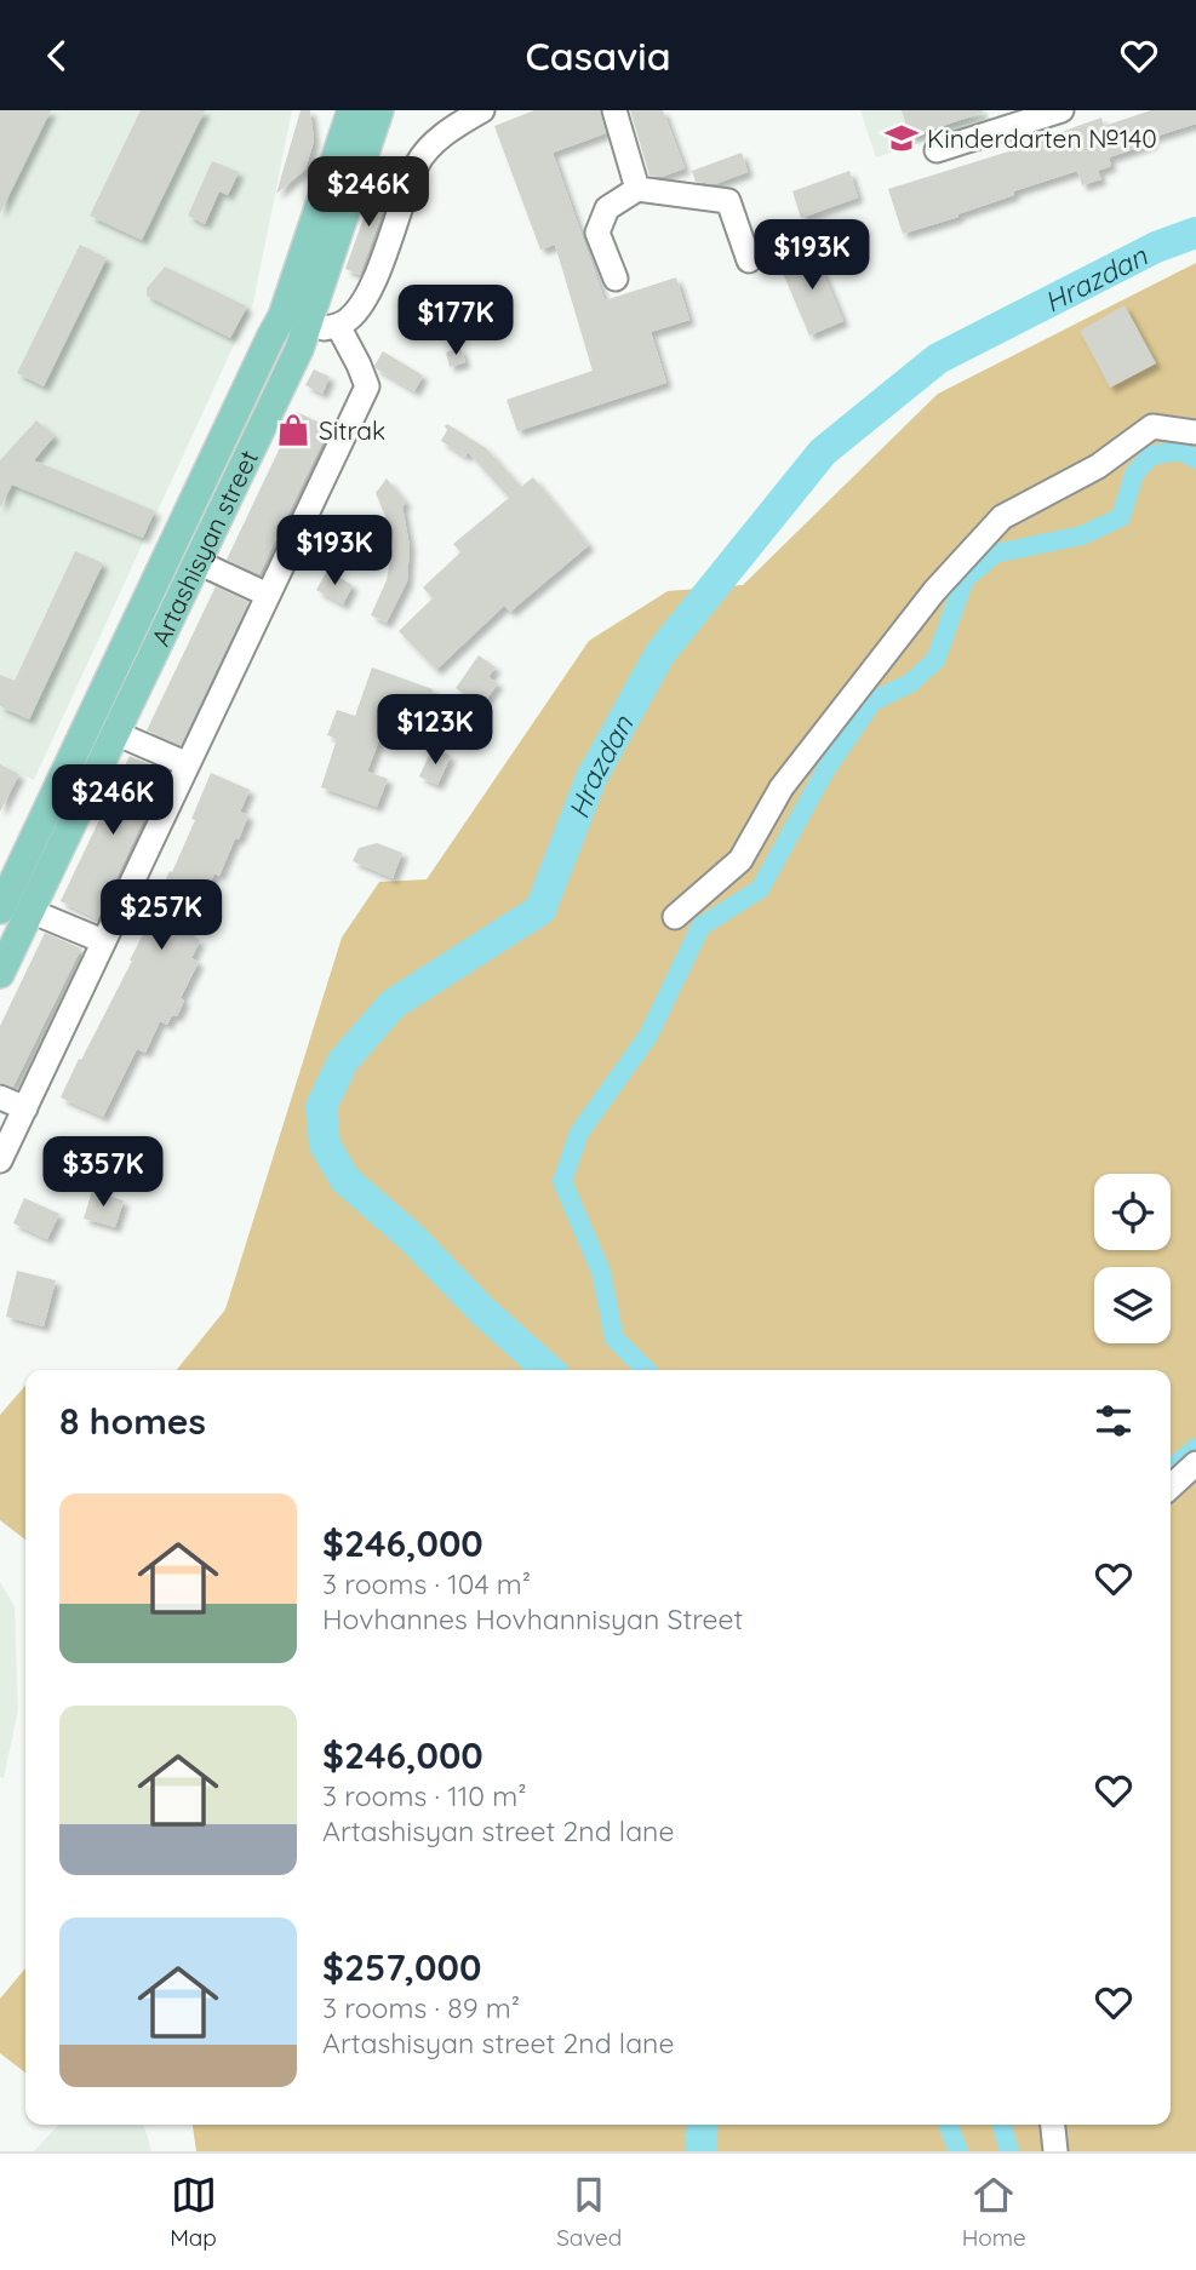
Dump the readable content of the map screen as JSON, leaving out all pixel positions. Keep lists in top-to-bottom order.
{
  "streets": {
    "main road": ["Artashisyan street"]
  },
  "water": ["Hrazdan"],
  "places": {
    "school or university": ["Kinderdarten №140"],
    "shop": ["Sitrak"]
  },
  "page": {
    "header": "Casavia",
    "price": [
      "$246K",
      "$193K",
      "$177K",
      "$193K",
      "$123K",
      "$246K",
      "$257K",
      "$357K"
    ],
    "heading": "8 homes",
    "list": [
      {
        "name": "$246,000",
        "note": "3 rooms · 104 m² · Hovhannes Hovhannisyan Street"
      },
      {
        "name": "$246,000",
        "note": "3 rooms · 110 m² · Artashisyan street 2nd lane"
      },
      {
        "name": "$257,000",
        "note": "3 rooms · 89 m² · Artashisyan street 2nd lane"
      }
    ],
    "tabs": ["Map", "Saved", "Home"]
  }
}
